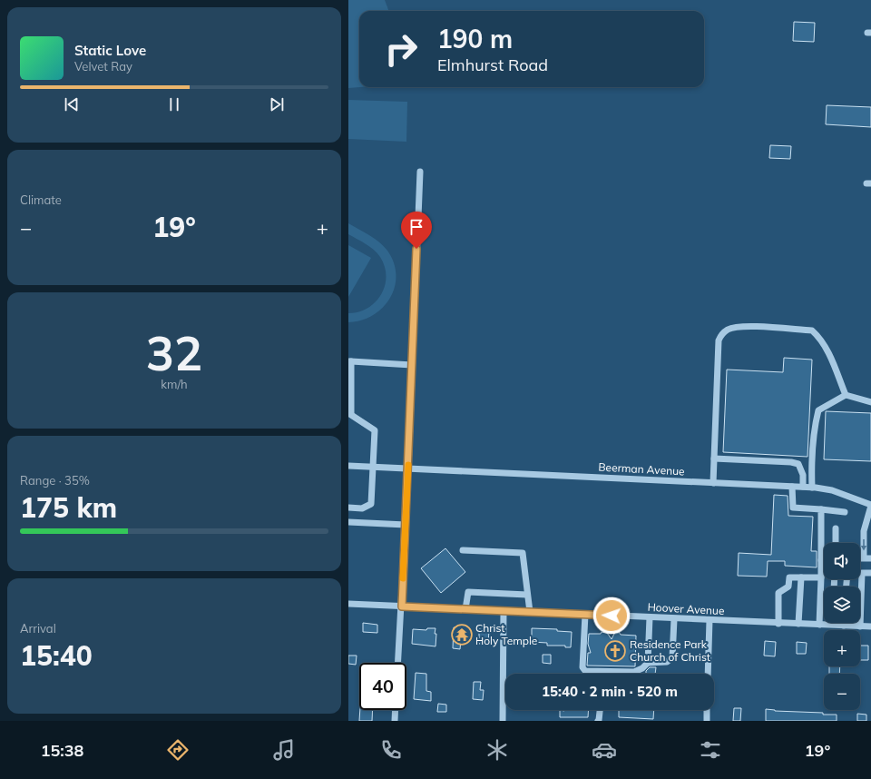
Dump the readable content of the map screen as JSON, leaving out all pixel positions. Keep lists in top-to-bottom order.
{
  "streets": {
    "street": ["Beerman Avenue", "Hoover Avenue"]
  },
  "places": {
    "temple": ["Christ Holy Temple"],
    "church": ["Residence Park Church of Christ"]
  },
  "page": {
    "turn": ["190 m", "Elmhurst Road"],
    "song": ["Static Love", "Velvet Ray"],
    "tile": [
      "Climate",
      ["32", "km/h"],
      ["Range · 35%", "175 km"],
      ["Arrival", "15:40"]
    ],
    "heat": ["−", "19°", "+"],
    "map_buttons": ["+", "−"],
    "limit": "40",
    "trip": "15:40 · 2 min · 520 m",
    "tabs": ["15:38", "19°"]
  }
}
